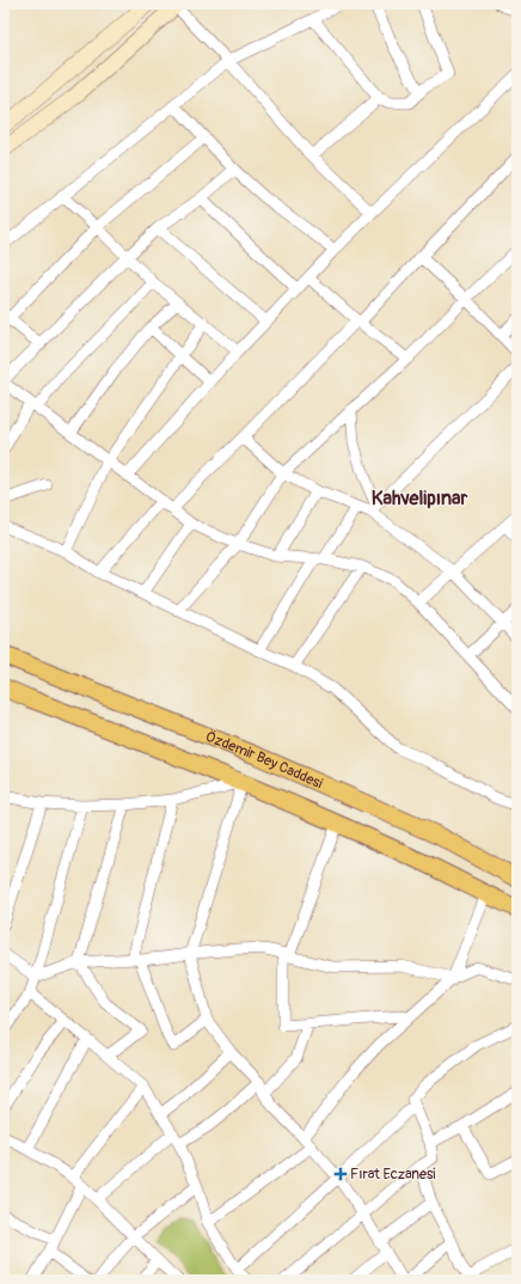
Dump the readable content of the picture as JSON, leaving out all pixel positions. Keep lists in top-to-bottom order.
{
  "streets": {
    "main road": ["Özdemir Bey Caddesi"]
  },
  "districts": ["Kahvelipınar"],
  "places": {
    "health": ["Fırat Eczanesi"]
  }
}
